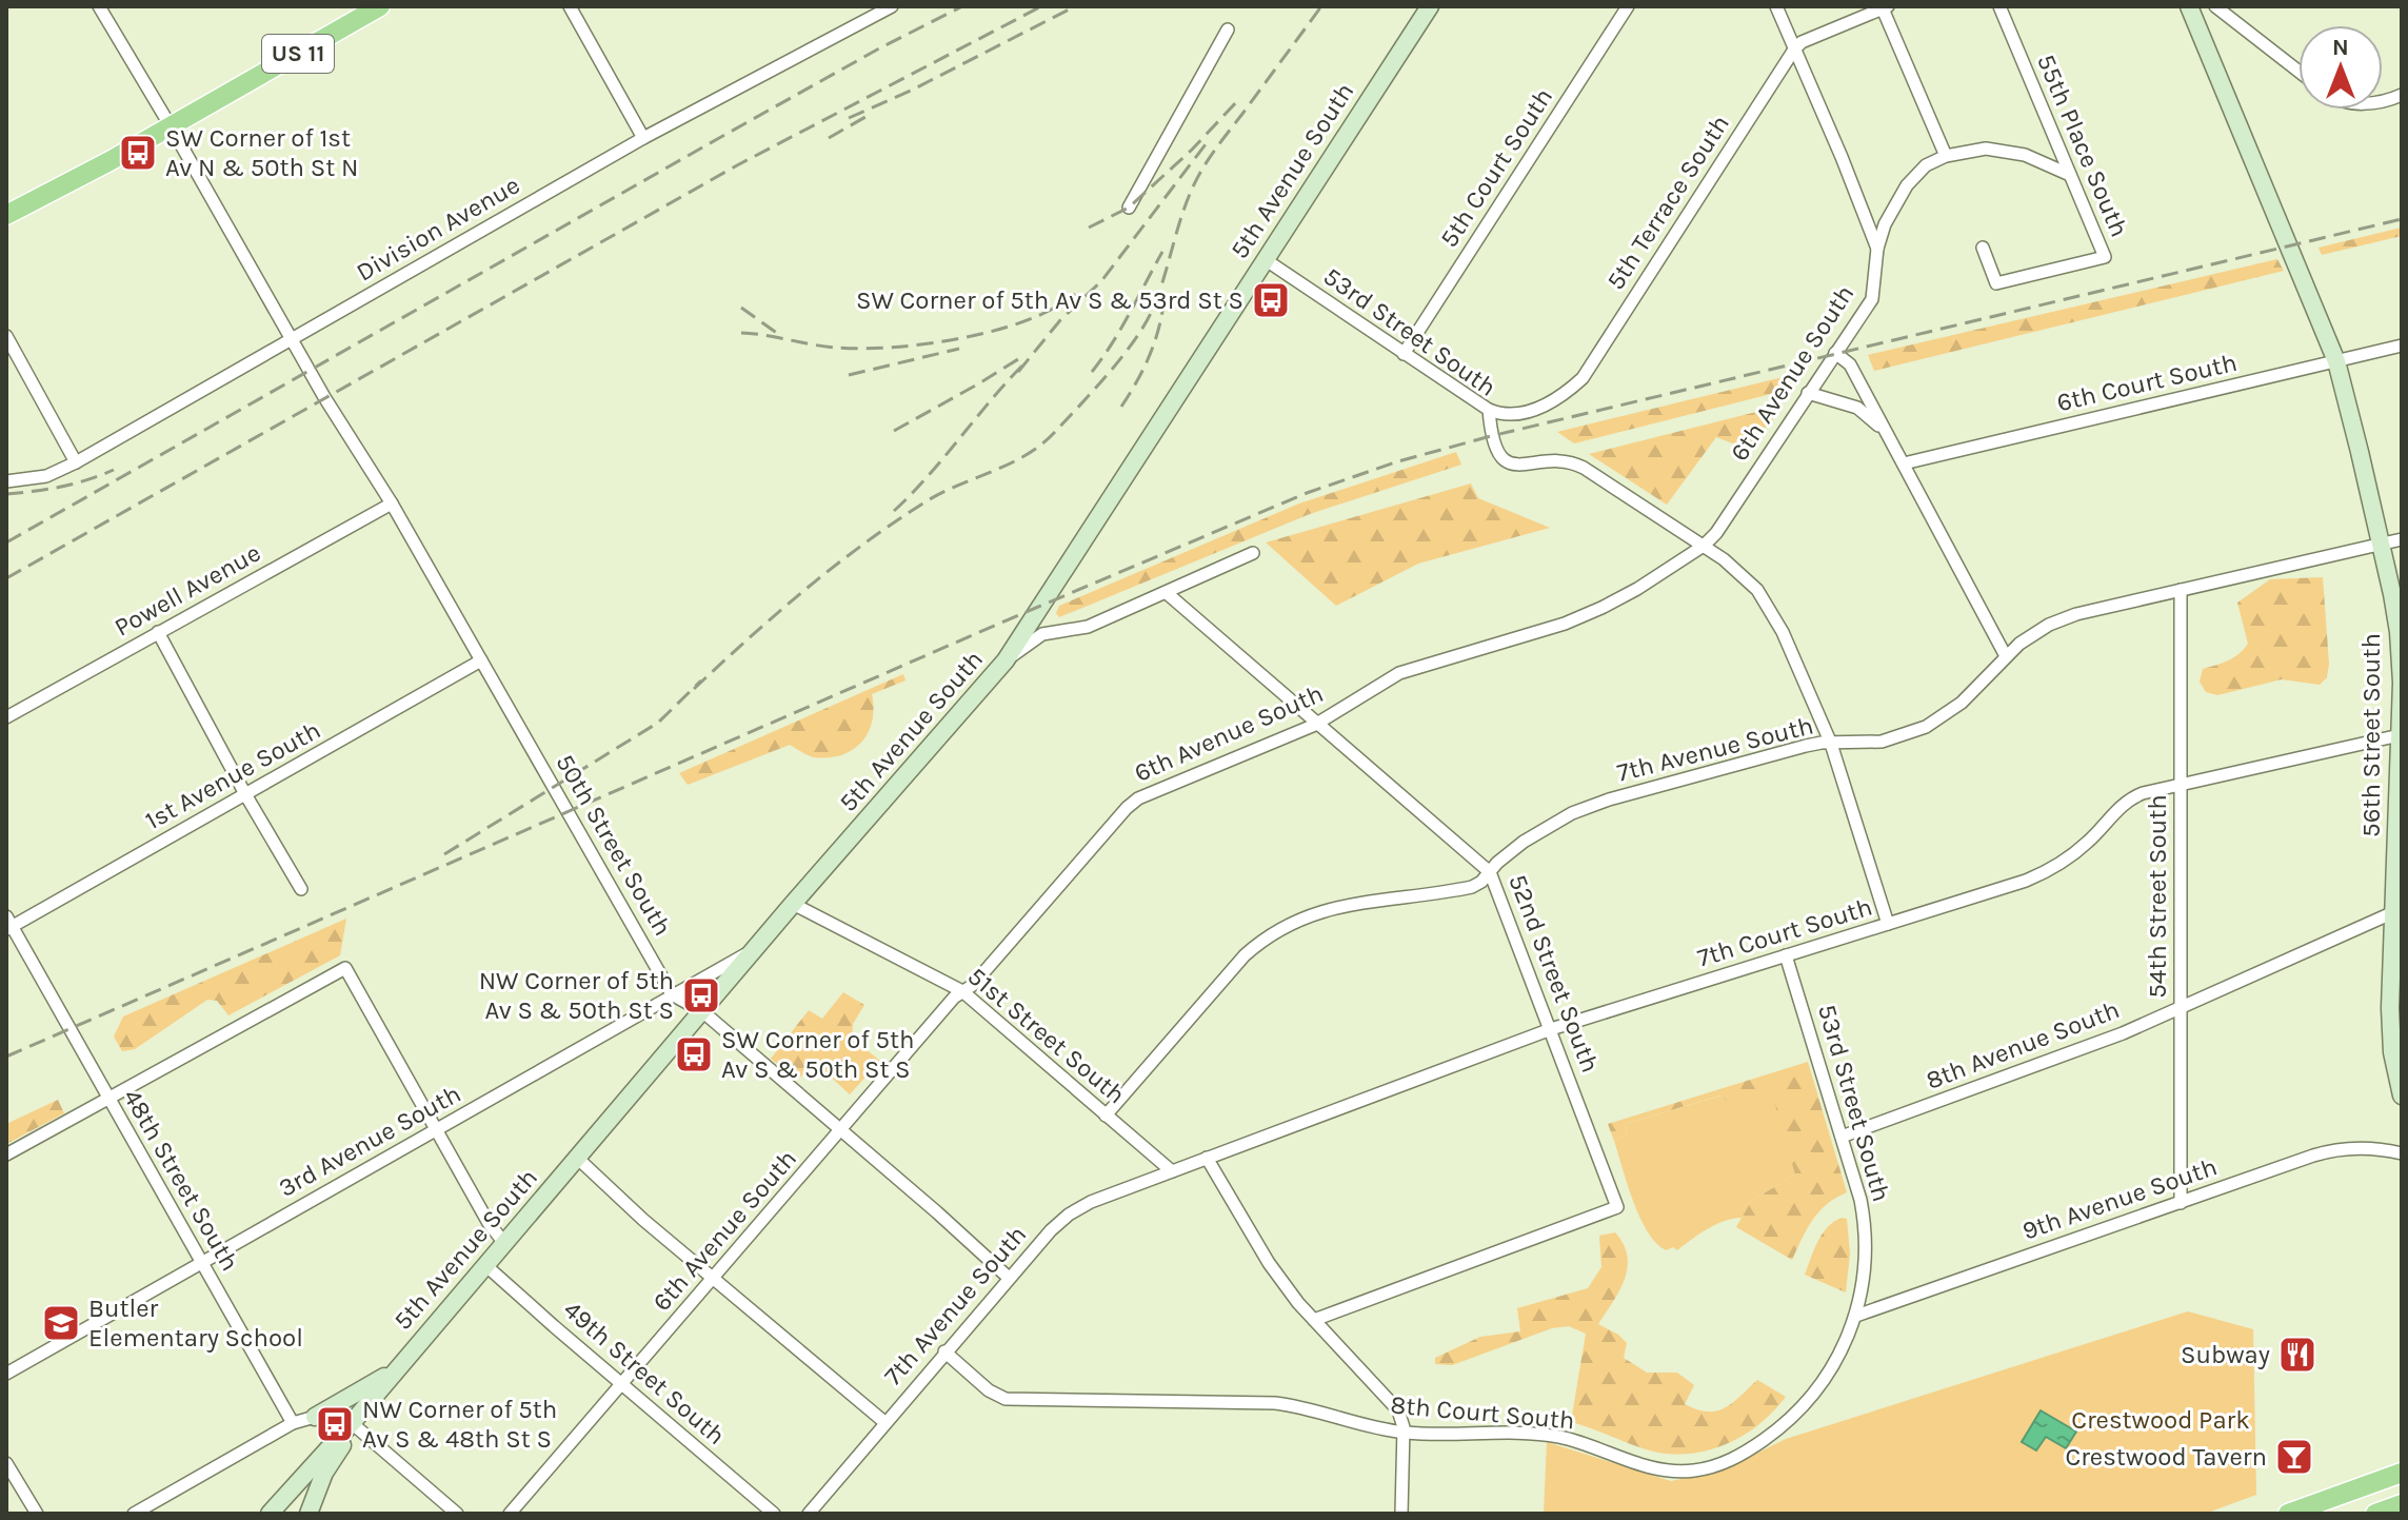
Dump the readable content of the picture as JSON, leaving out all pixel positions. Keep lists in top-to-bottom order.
{
  "streets": {
    "main road": ["US 11"],
    "street": [
      "55th Place South",
      "5th Court South",
      "5th Avenue South",
      "5th Terrace South",
      "Division Avenue",
      "53rd Street South",
      "6th Avenue South",
      "6th Court South",
      "Powell Avenue",
      "56th Street South",
      "7th Avenue South",
      "1st Avenue South",
      "50th Street South",
      "54th Street South",
      "7th Court South",
      "52nd Street South",
      "51st Street South",
      "8th Avenue South",
      "3rd Avenue South",
      "48th Street South",
      "9th Avenue South",
      "49th Street South",
      "8th Court South"
    ]
  },
  "crossings": [
    ["US 11", "50th Street South"],
    ["55th Place South", "6th Avenue South"],
    ["5th Court South", "53rd Street South"],
    ["5th Avenue South", "53rd Street South"],
    ["5th Avenue South", "51st Street South"],
    ["5th Avenue South", "3rd Avenue South"],
    ["5th Avenue South", "49th Street South"],
    ["5th Terrace South", "53rd Street South"],
    ["Division Avenue", "50th Street South"],
    ["53rd Street South", "6th Avenue South"],
    ["53rd Street South", "7th Avenue South"],
    ["53rd Street South", "7th Court South"],
    ["53rd Street South", "8th Avenue South"],
    ["53rd Street South", "9th Avenue South"],
    ["53rd Street South", "8th Court South"],
    ["6th Avenue South", "52nd Street South"],
    ["6th Avenue South", "51st Street South"],
    ["6th Avenue South", "49th Street South"],
    ["6th Court South", "56th Street South"],
    ["Powell Avenue", "50th Street South"],
    ["56th Street South", "7th Avenue South"],
    ["56th Street South", "7th Court South"],
    ["56th Street South", "8th Avenue South"],
    ["7th Avenue South", "54th Street South"],
    ["7th Avenue South", "7th Court South"],
    ["7th Avenue South", "52nd Street South"],
    ["7th Avenue South", "51st Street South"],
    ["7th Avenue South", "8th Court South"],
    ["1st Avenue South", "50th Street South"],
    ["1st Avenue South", "48th Street South"],
    ["50th Street South", "3rd Avenue South"],
    ["54th Street South", "7th Court South"],
    ["54th Street South", "8th Avenue South"],
    ["54th Street South", "9th Avenue South"],
    ["7th Court South", "52nd Street South"],
    ["7th Court South", "51st Street South"],
    ["3rd Avenue South", "48th Street South"],
    ["9th Avenue South", "8th Court South"]
  ],
  "parks": ["Crestwood Park"],
  "places": {
    "bus stop": [
      "SW Corner of 1st Av N & 50th St N",
      "SW Corner of 5th Av S & 53rd St S",
      "NW Corner of 5th Av S & 50th St S",
      "SW Corner of 5th Av S & 50th St S",
      "NW Corner of 5th Av S & 48th St S"
    ],
    "school or university": ["Butler Elementary School"],
    "restaurant": ["Subway"],
    "bar": ["Crestwood Tavern"]
  },
  "north": "top"
}
